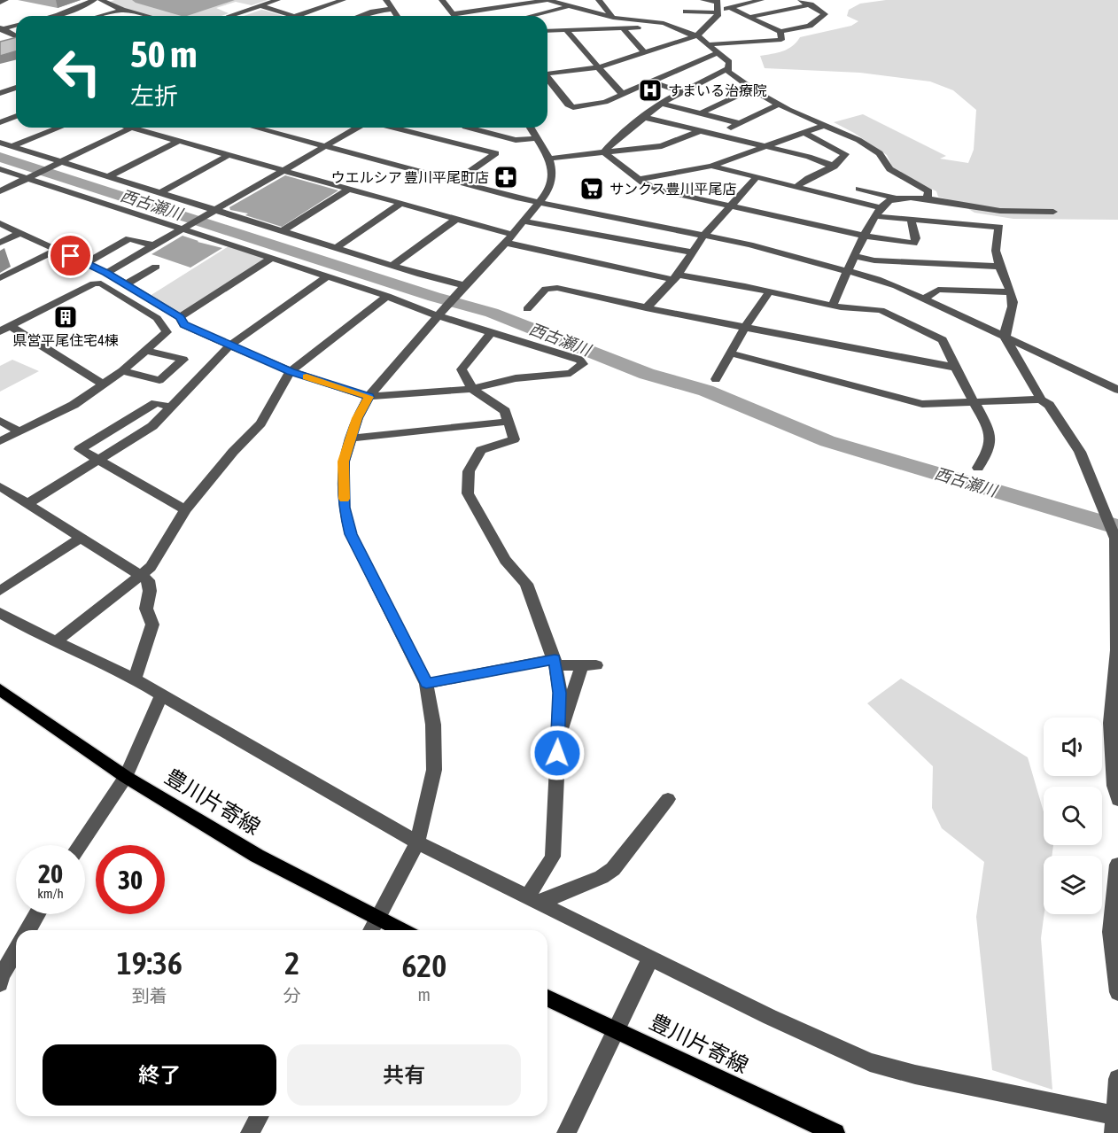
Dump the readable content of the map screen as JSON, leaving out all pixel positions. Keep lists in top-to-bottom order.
{
  "streets": {
    "main road": ["豊川片寄線"]
  },
  "water": ["西古瀬川"],
  "places": {
    "hospital": ["すまいる治療院"],
    "pharmacy": ["ウエルシア 豊川平尾町店"],
    "supermarket": ["サンクス豊川平尾店"],
    "building": ["県営平尾住宅4棟"]
  },
  "page": {
    "turn": ["50 m", "左折"],
    "speed": "20 km/h",
    "limit": "30",
    "eta": [
      "19:36",
      "到着",
      "2",
      "分",
      "620",
      "m"
    ],
    "buttons": ["終了", "共有"]
  }
}
